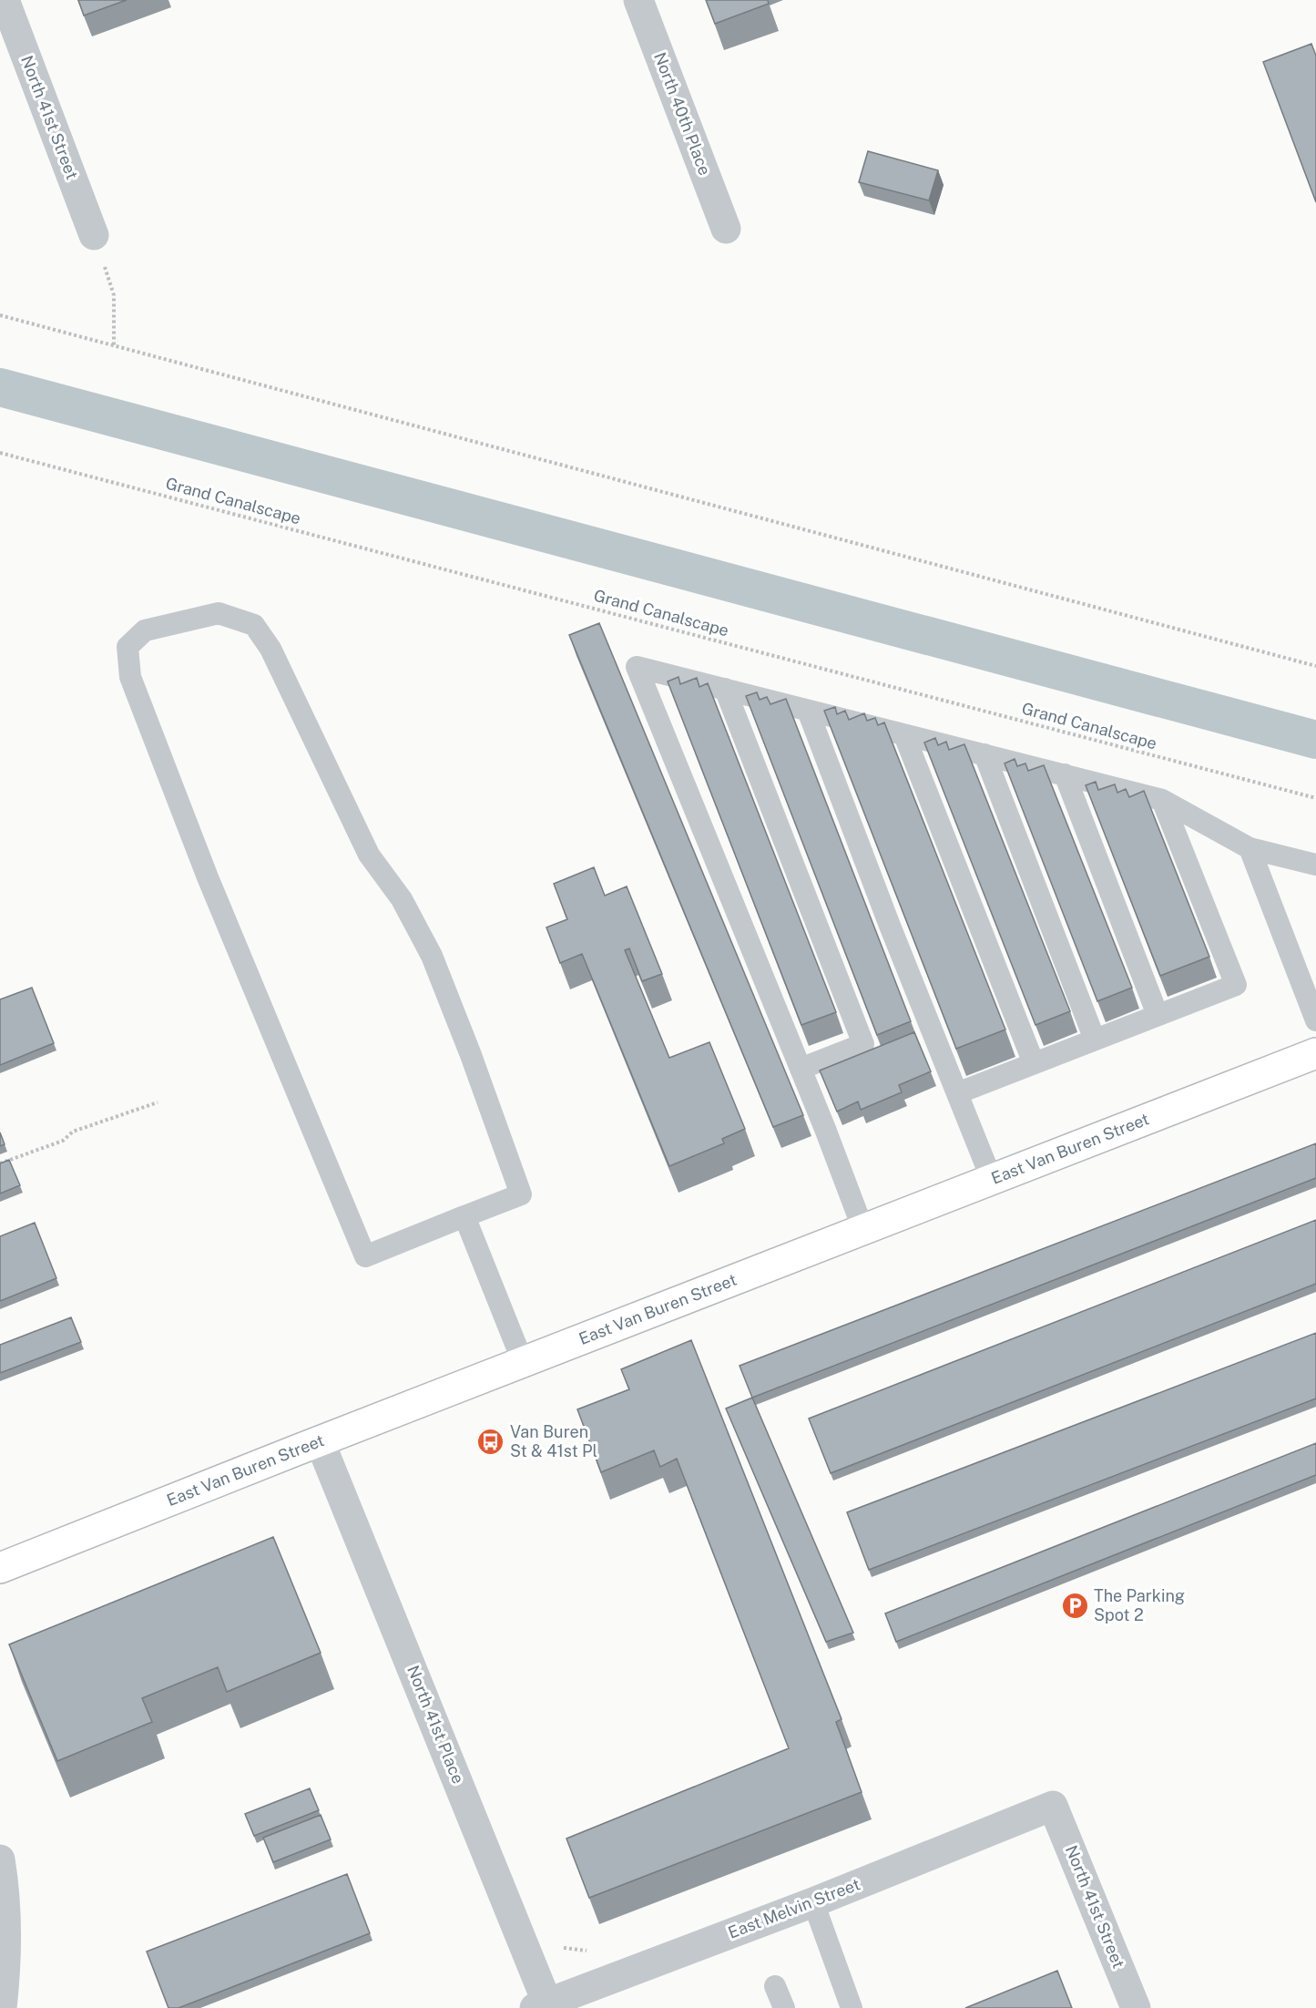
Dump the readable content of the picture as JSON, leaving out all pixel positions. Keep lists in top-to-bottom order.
{
  "streets": {
    "main road": ["East Van Buren Street"],
    "street": [
      "North 40th Place",
      "North 41st Street",
      "North 41st Place",
      "East Melvin Street"
    ],
    "path": ["Grand Canalscape"]
  },
  "crossings": [
    ["North 41st Street", "East Melvin Street"],
    ["East Van Buren Street", "North 41st Place"],
    ["North 41st Place", "East Melvin Street"]
  ],
  "places": {
    "bus stop": ["Van Buren St & 41st Pl"],
    "parking": ["The Parking Spot 2"]
  }
}
